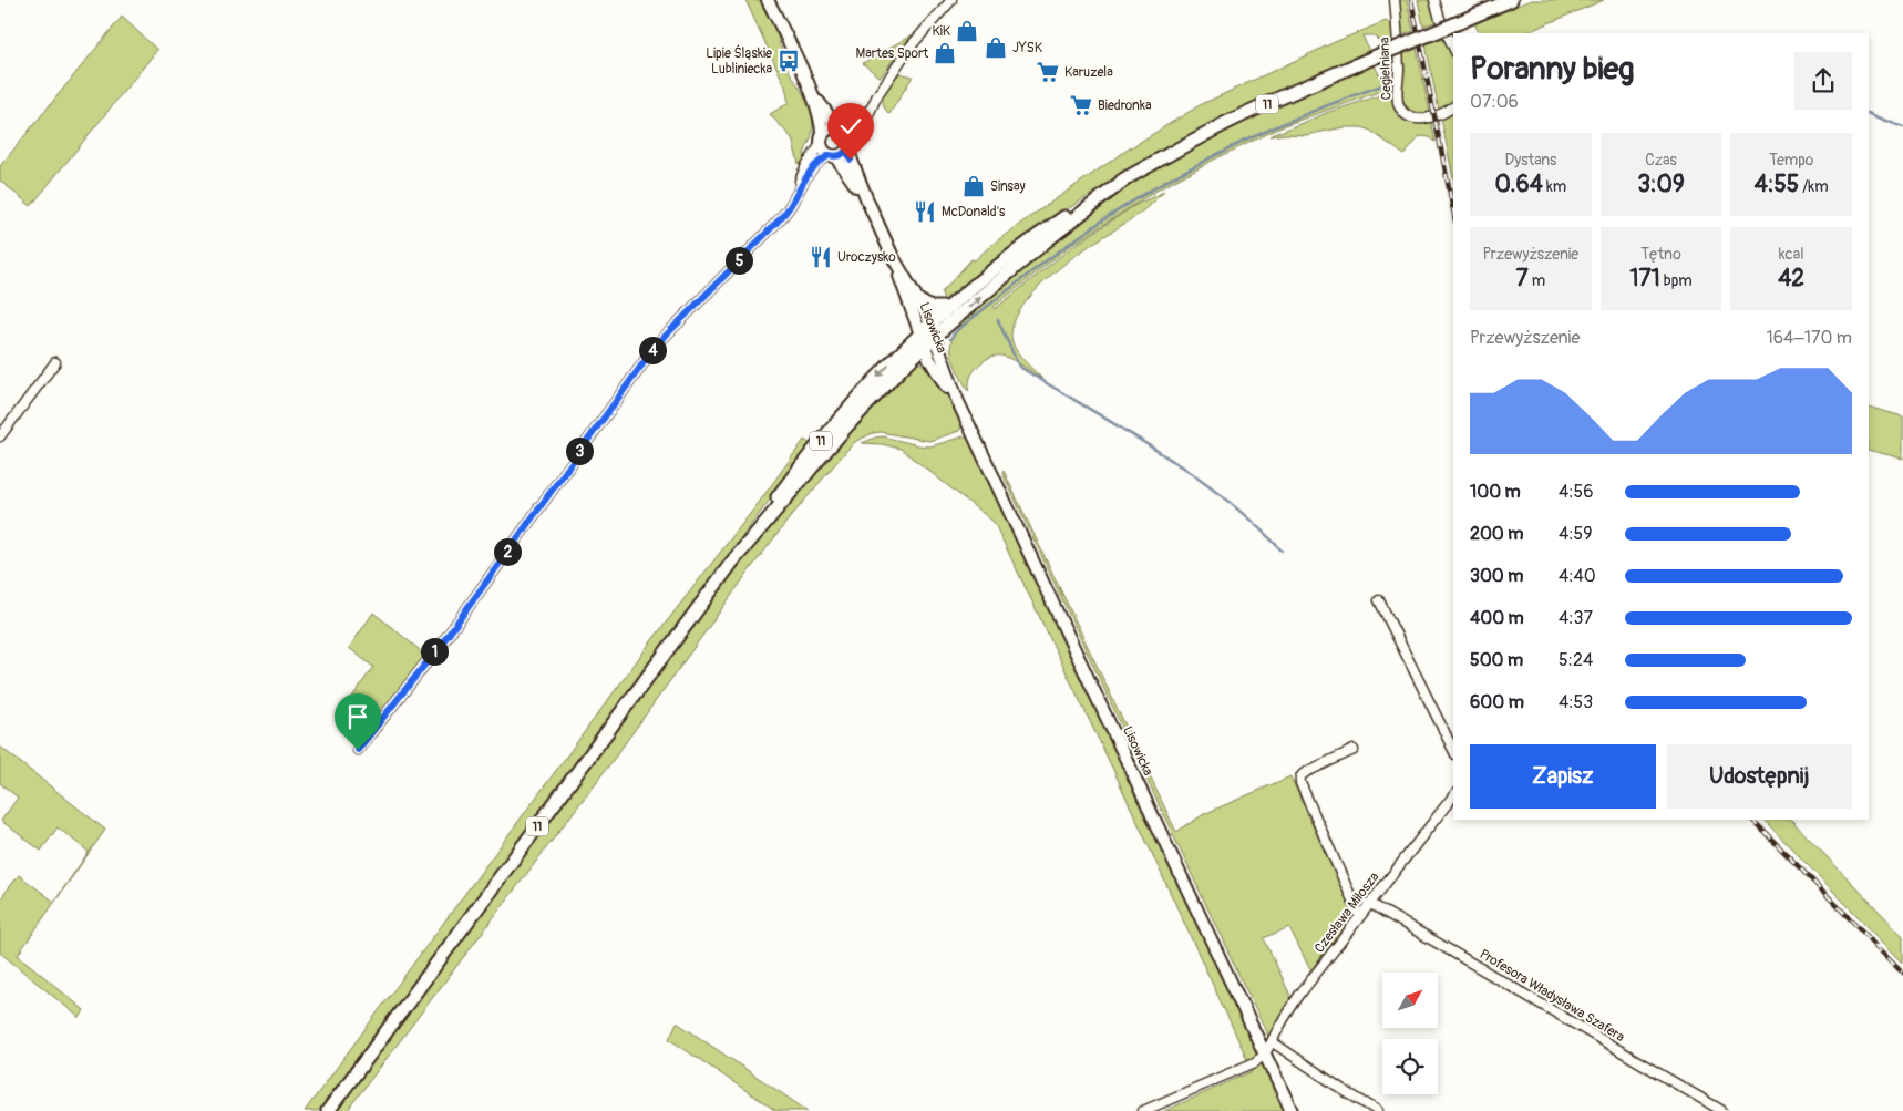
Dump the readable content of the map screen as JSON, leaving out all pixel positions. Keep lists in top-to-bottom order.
{
  "streets": {
    "highway": ["11"],
    "main road": ["Lisowicka"],
    "street": ["Cegielniana", "Czesława Miłosza", "Profesora Władysława Szafera"]
  },
  "crossings": [
    ["11", "Lisowicka"],
    ["Lisowicka", "Czesława Miłosza"],
    ["Czesława Miłosza", "Profesora Władysława Szafera"]
  ],
  "places": {
    "shop": [
      "KiK",
      "JYSK",
      "Martes Sport",
      "Sinsay"
    ],
    "bus stop": ["Lipie Śląskie Lubliniecka"],
    "supermarket": ["Karuzela", "Biedronka"],
    "restaurant": ["McDonald's", "Uroczysko"]
  },
  "north": "top right",
  "page": {
    "heading": ["Poranny bieg", "07:06"],
    "stats": [
      ["Dystans", "0.64 km"],
      ["Czas", "3:09"],
      ["Tempo", "4:55 /km"],
      ["Przewyższenie", "7 m"],
      ["Tętno", "171 bpm"],
      ["kcal", "42"]
    ],
    "pins": [
      "5",
      "4",
      "3",
      "2",
      "1"
    ],
    "chart": ["Przewyższenie", "164–170 m"],
    "list": [
      {
        "name": "100 m",
        "note": "4:56"
      },
      {
        "name": "200 m",
        "note": "4:59"
      },
      {
        "name": "300 m",
        "note": "4:40"
      },
      {
        "name": "400 m",
        "note": "4:37"
      },
      {
        "name": "500 m",
        "note": "5:24"
      },
      {
        "name": "600 m",
        "note": "4:53"
      }
    ],
    "buttons": ["Zapisz", "Udostępnij"]
  }
}
